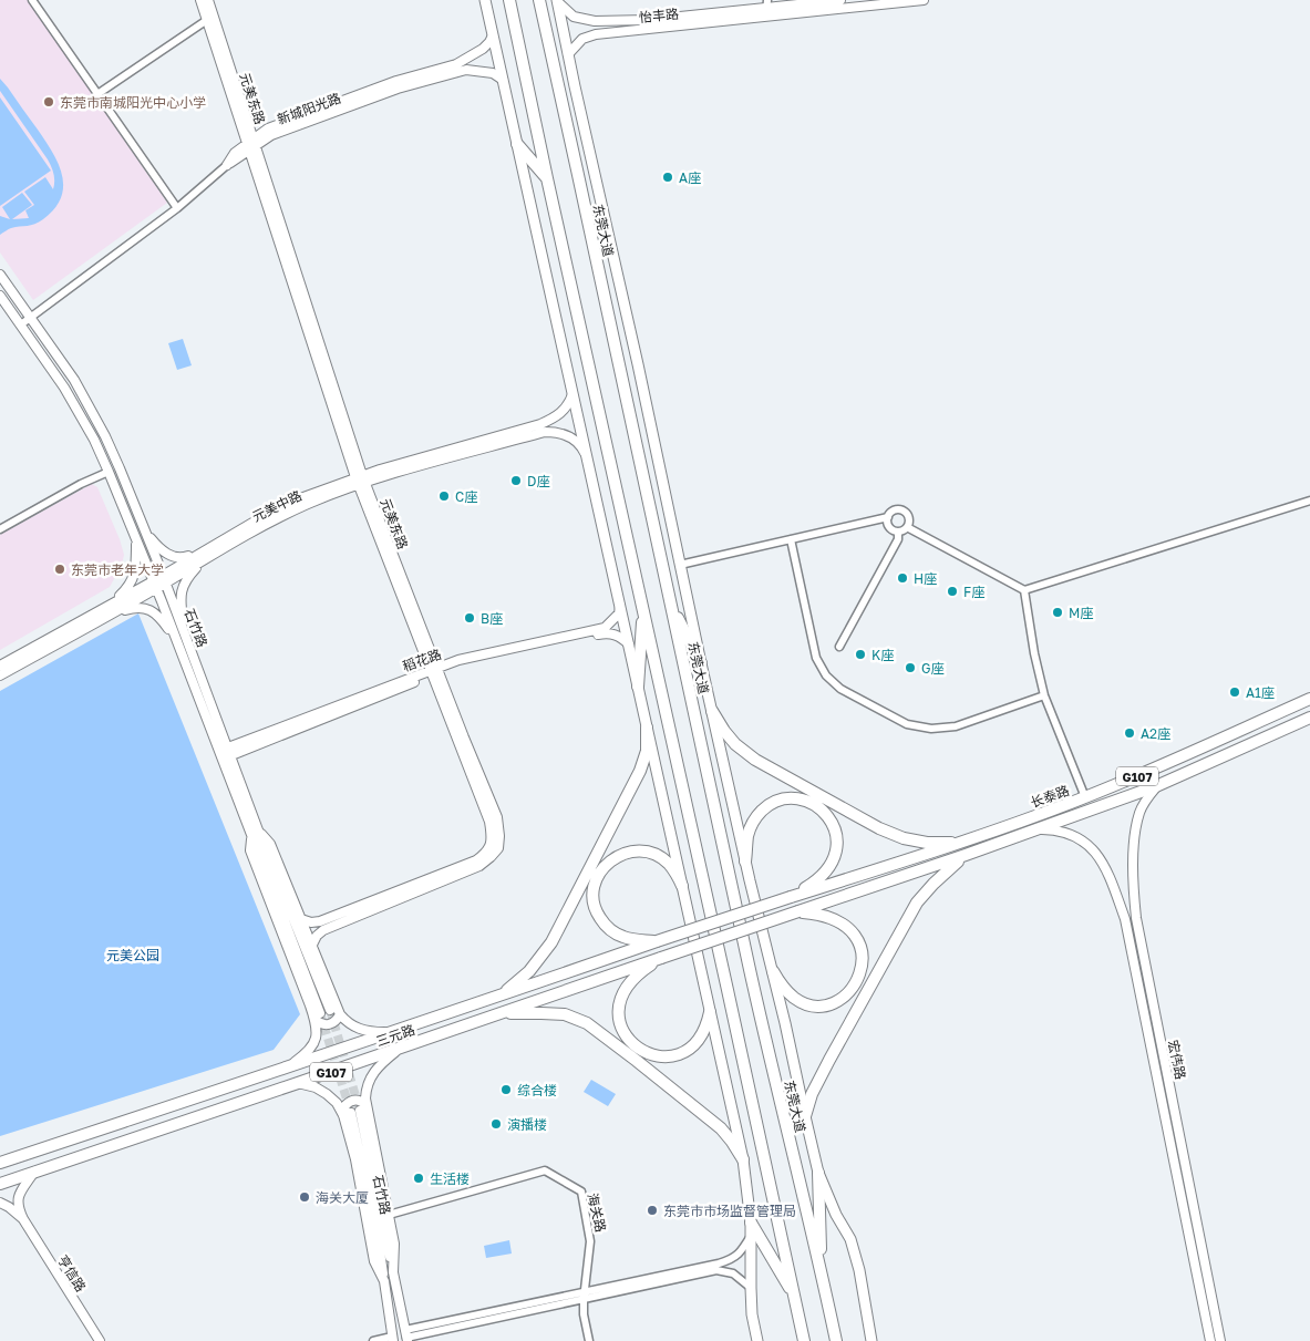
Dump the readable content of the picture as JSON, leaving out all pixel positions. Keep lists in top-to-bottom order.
{
  "streets": {
    "main road": [
      "东莞大道",
      "G107",
      "长泰路",
      "三元路"
    ],
    "street": [
      "怡丰路",
      "元美东路",
      "新城阳光路",
      "元美中路",
      "石竹路",
      "稻花路",
      "宏伟路",
      "海关路",
      "亨信路"
    ]
  },
  "crossings": [
    ["元美东路", "新城阳光路"],
    ["元美东路", "元美中路"],
    ["元美东路", "稻花路"],
    ["元美中路", "石竹路"],
    ["石竹路", "稻花路"],
    ["长泰路", "三元路"],
    ["长泰路", "宏伟路"]
  ],
  "parks": ["元美公园"],
  "places": [
    "东莞市南城阳光中心小学",
    "A座",
    "D座",
    "C座",
    "东莞市老年大学",
    "H座",
    "F座",
    "M座",
    "B座",
    "K座",
    "G座",
    "A1座",
    "A2座",
    "综合楼",
    "演播楼",
    "生活楼",
    "海关大厦",
    "东莞市市场监督管理局"
  ]
}
